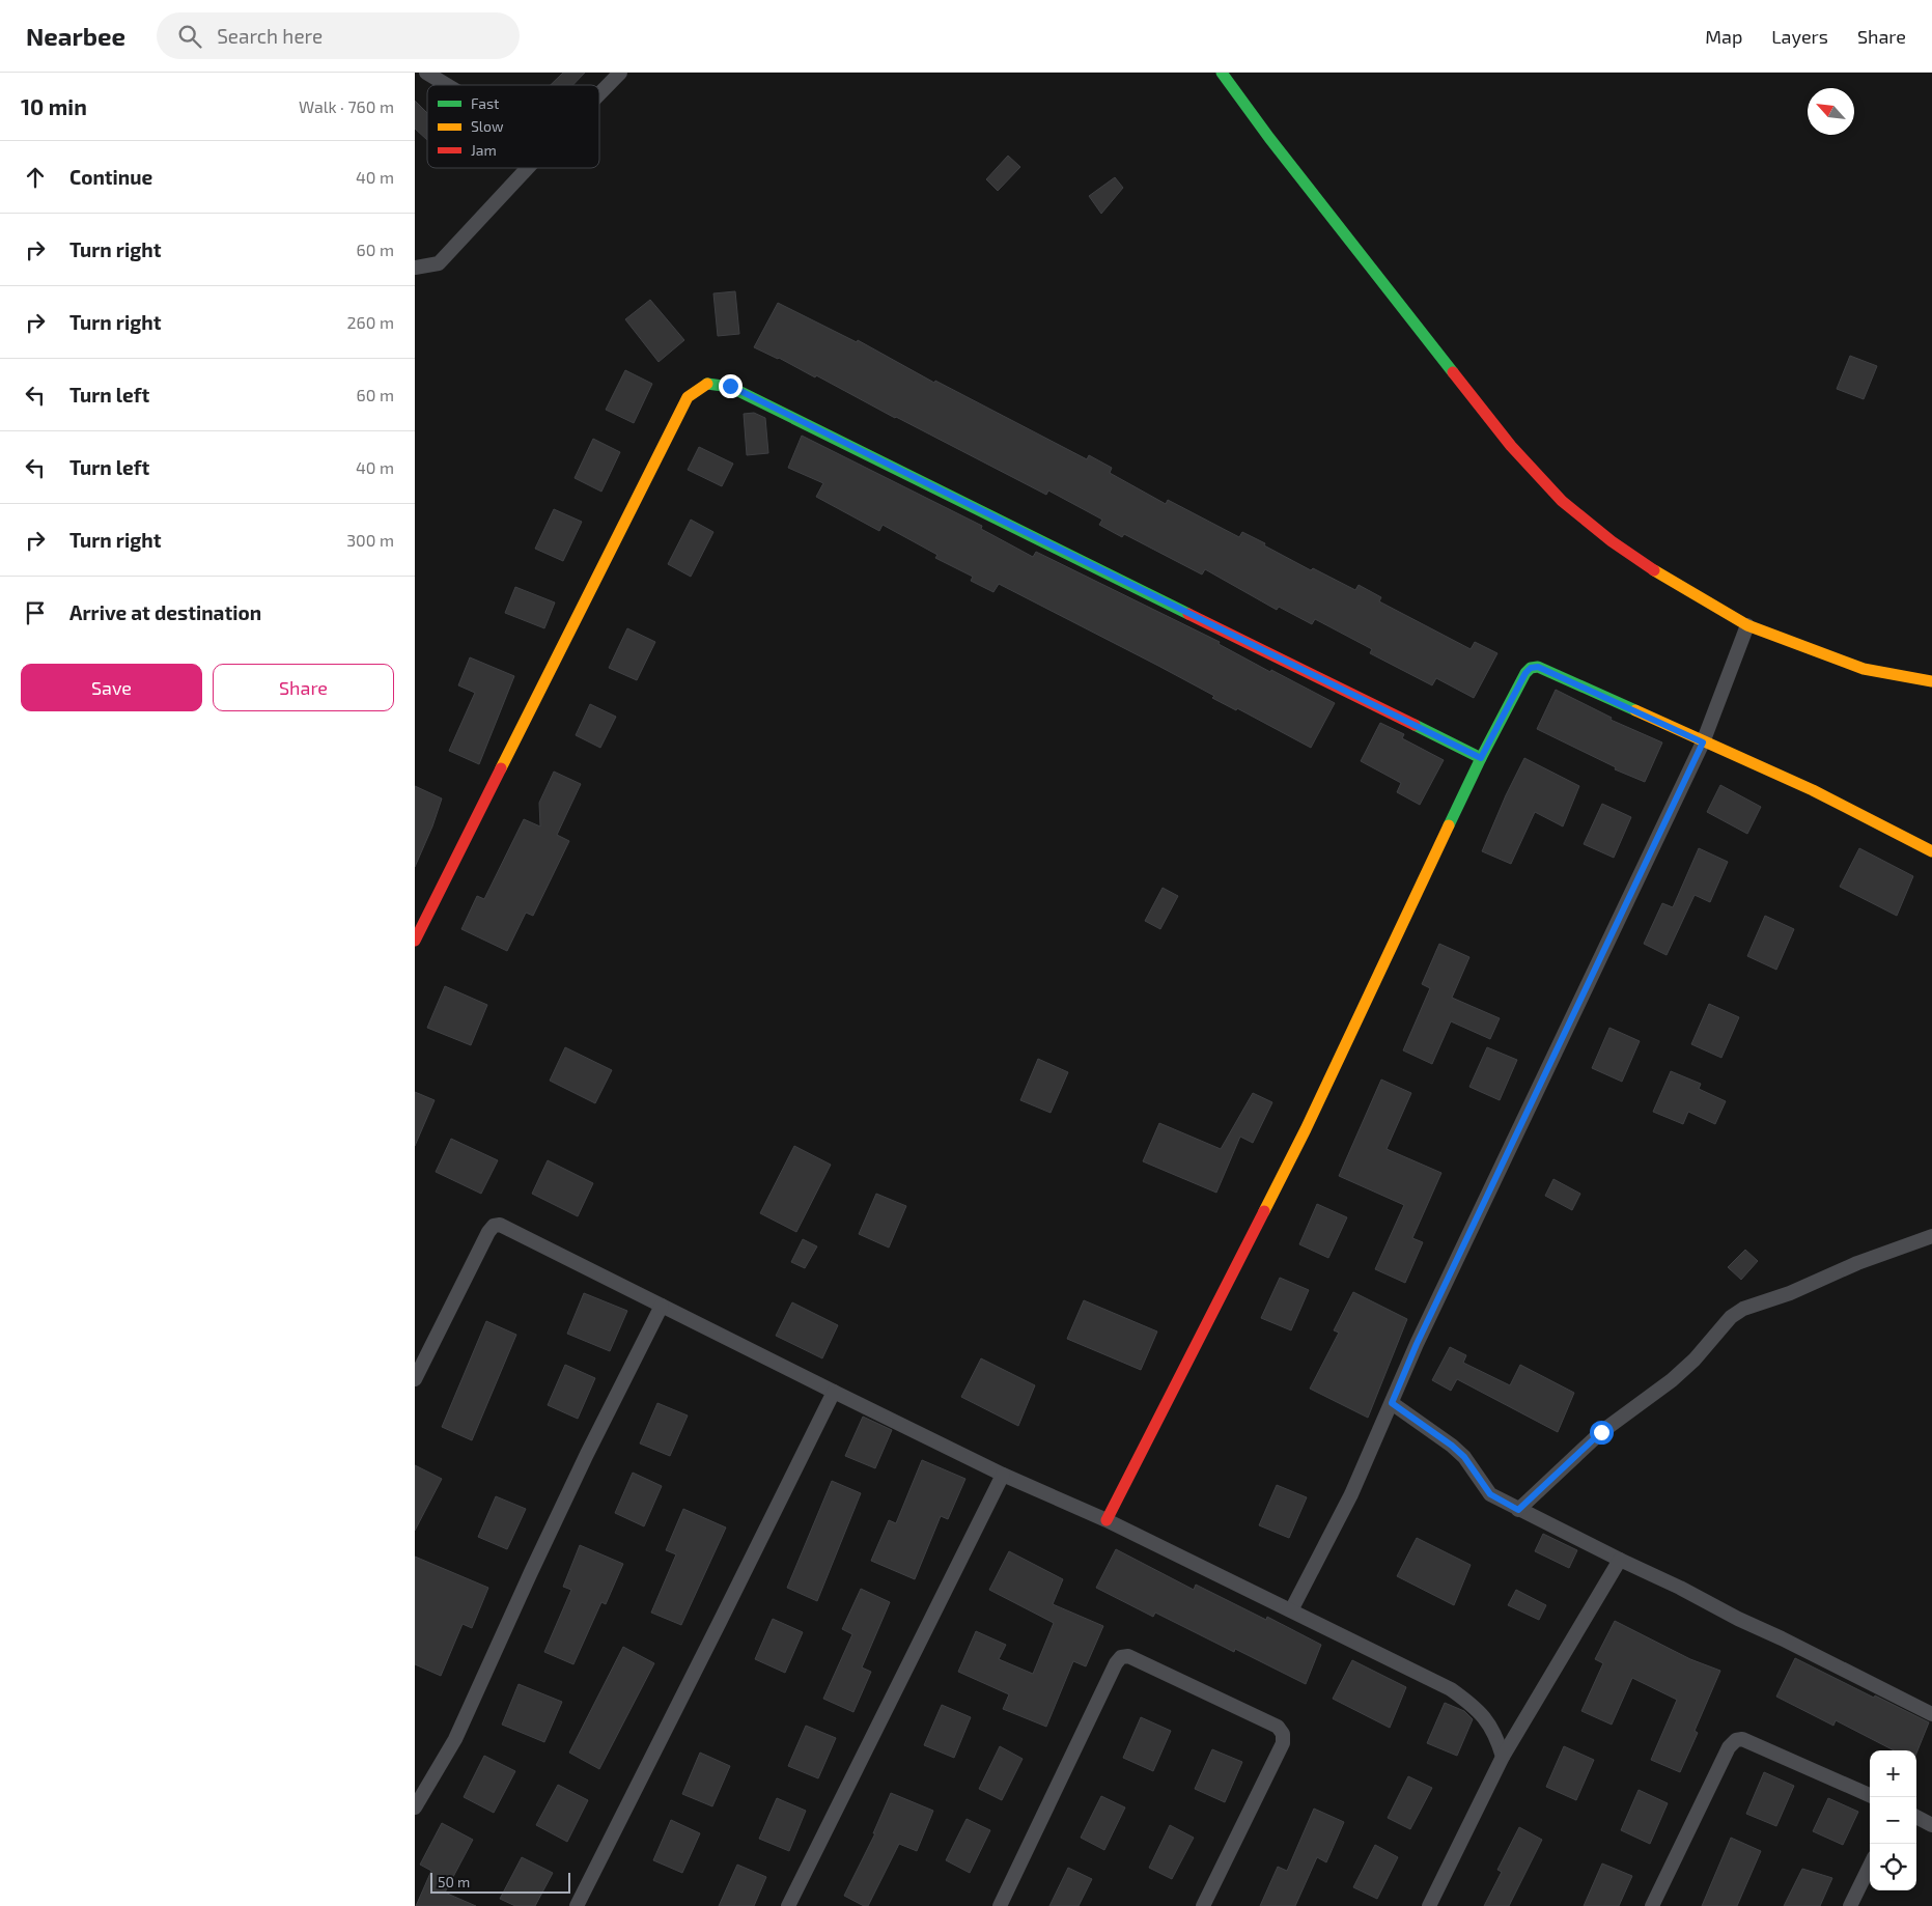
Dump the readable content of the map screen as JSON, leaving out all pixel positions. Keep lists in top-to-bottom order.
{
  "legend": ["Fast", "Slow", "Jam"],
  "scale_bar": "50 m",
  "north": "top left",
  "page": {
    "header": "Nearbee",
    "search": "Search here",
    "nav": ["Map", "Layers", "Share"],
    "heading": ["10 min", "Walk · 760 m"],
    "list": [
      ["Continue", "40 m"],
      ["Turn right", "60 m"],
      ["Turn right", "260 m"],
      ["Turn left", "60 m"],
      ["Turn left", "40 m"],
      ["Turn right", "300 m"],
      "Arrive at destination"
    ],
    "buttons": ["Save", "Share"],
    "map_buttons": ["+", "−"],
    "scale": "50 m"
  }
}
